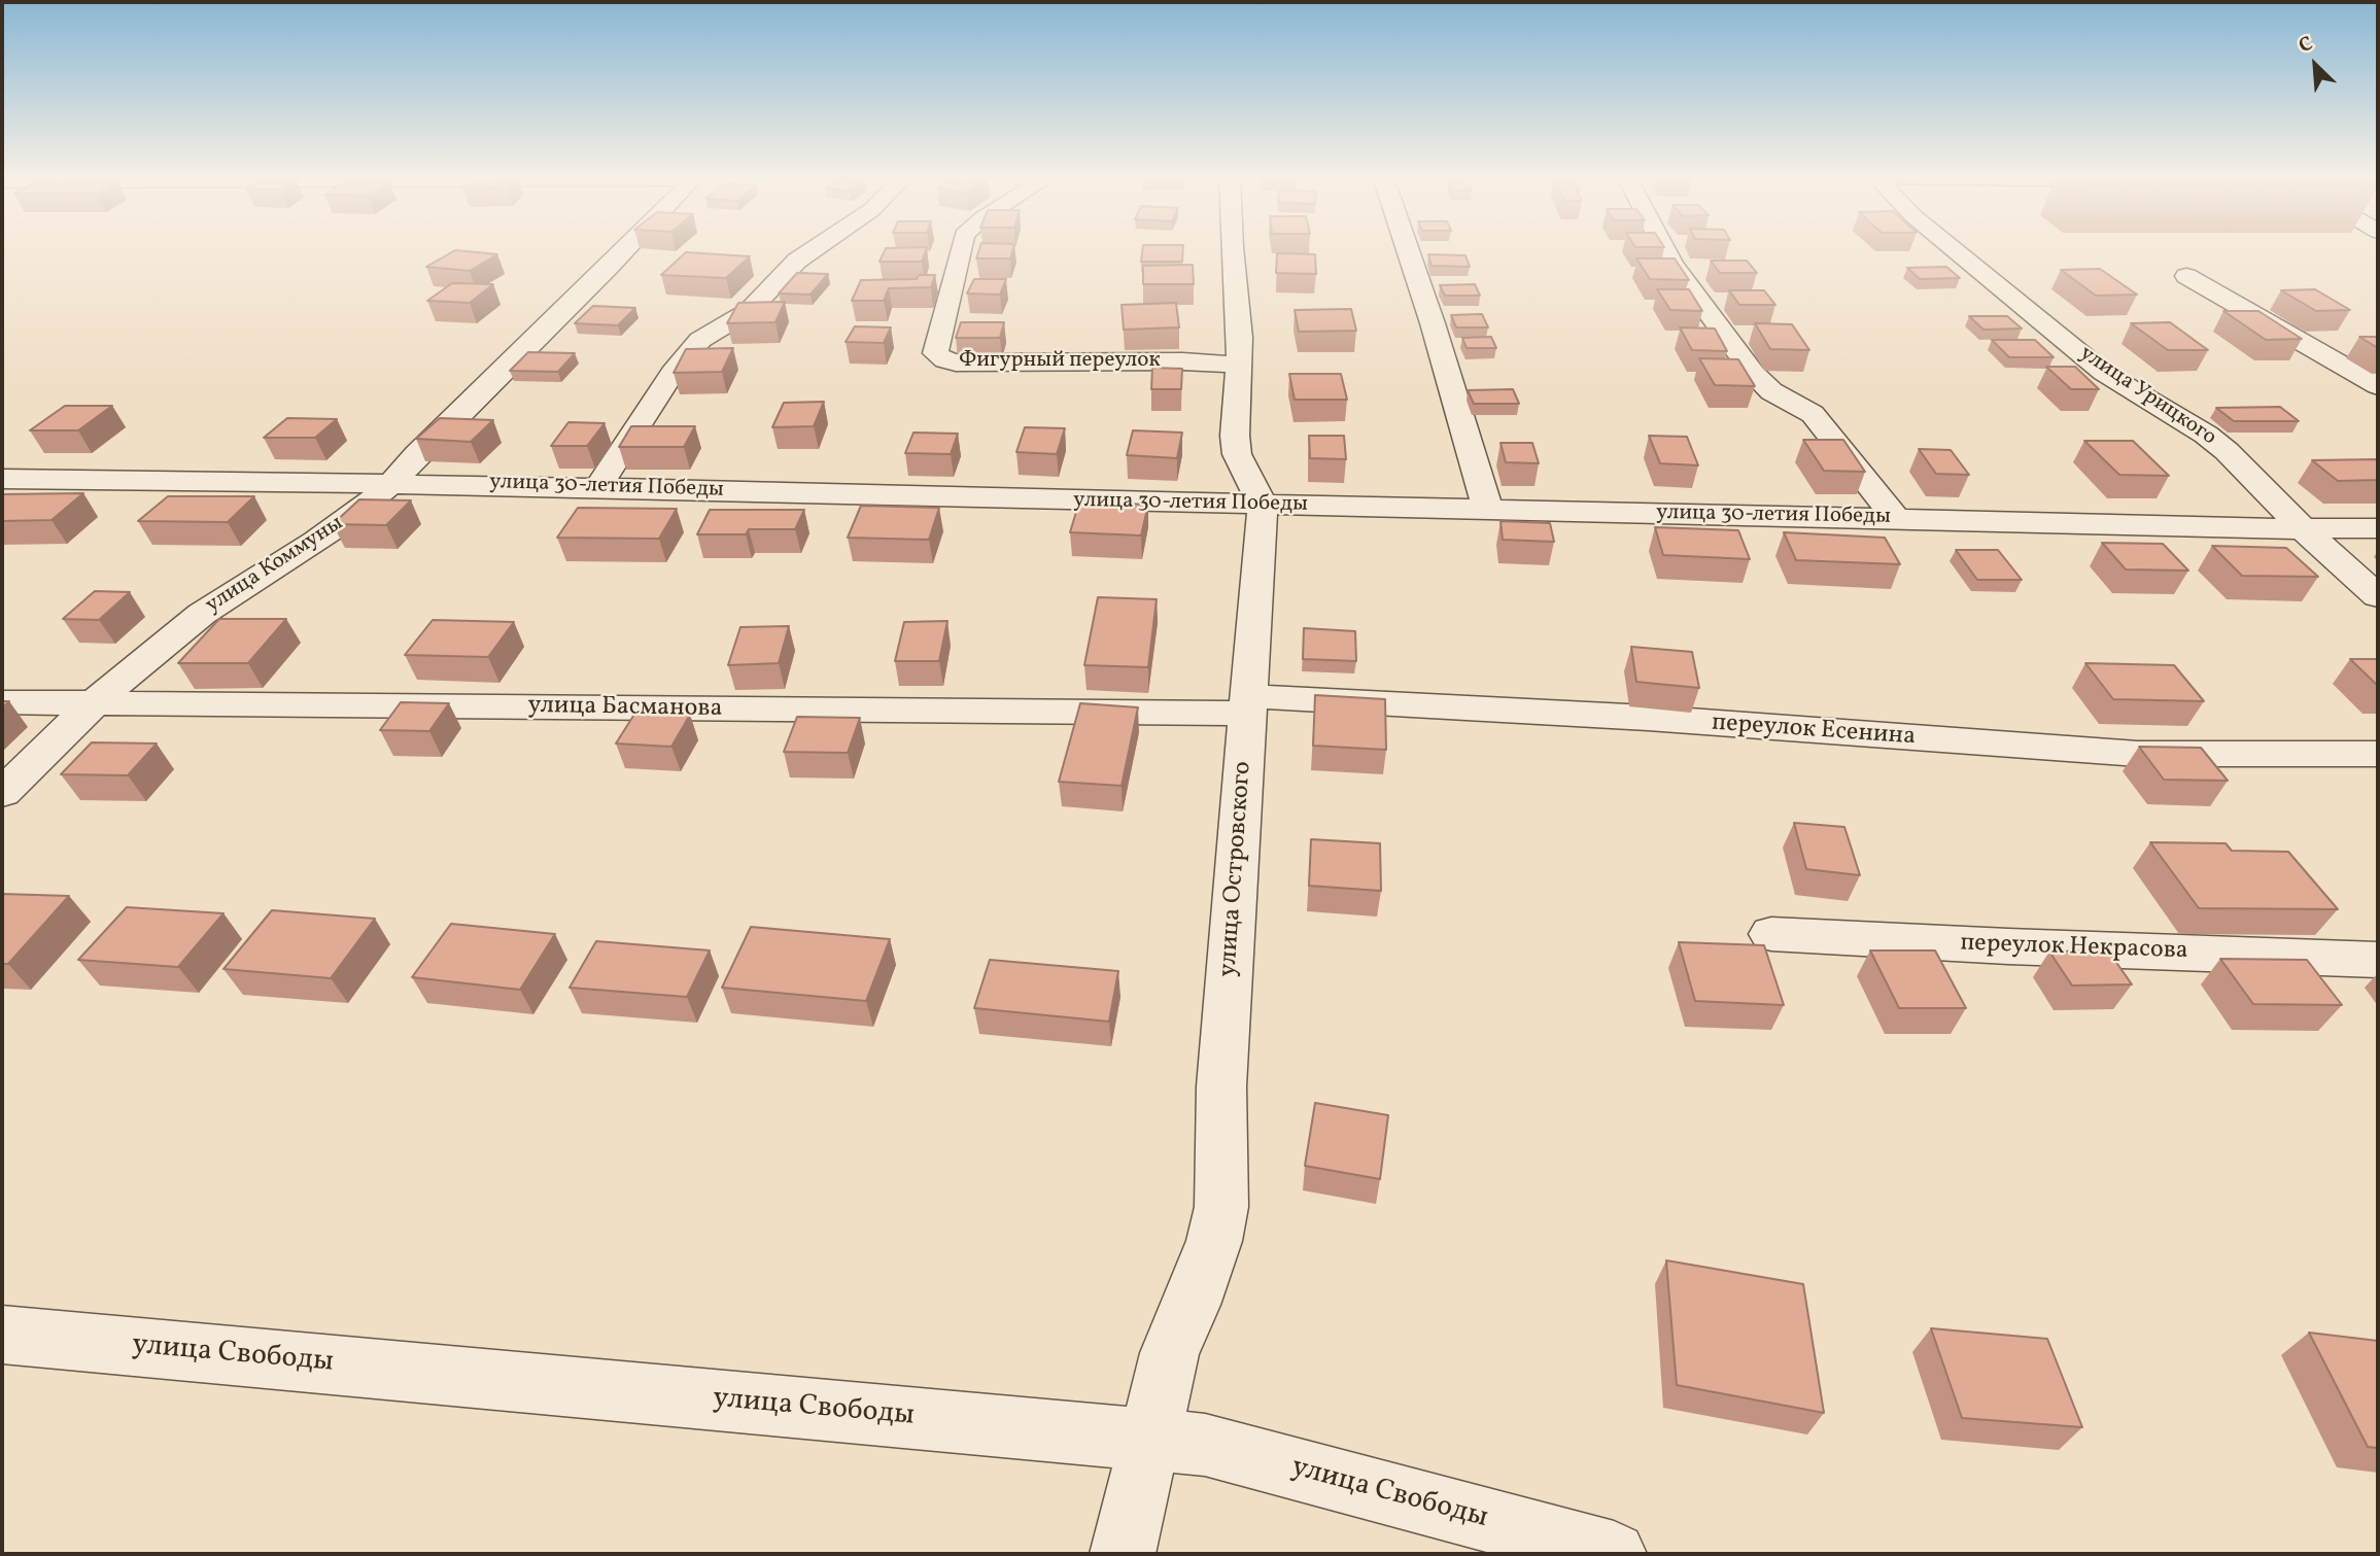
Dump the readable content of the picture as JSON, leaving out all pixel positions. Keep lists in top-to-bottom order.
{
  "streets": {
    "street": [
      "Фигурный переулок",
      "улица Урицкого",
      "улица 30-летия Победы",
      "улица Коммуны",
      "улица Басманова",
      "переулок Есенина",
      "улица Островского",
      "переулок Некрасова",
      "улица Свободы"
    ]
  },
  "crossings": [
    ["улица Урицкого", "улица 30-летия Победы"],
    ["улица 30-летия Победы", "улица Коммуны"],
    ["улица 30-летия Победы", "улица Островского"],
    ["улица Коммуны", "улица Басманова"],
    ["улица Басманова", "переулок Есенина"],
    ["улица Басманова", "улица Островского"],
    ["переулок Есенина", "улица Островского"],
    ["улица Островского", "улица Свободы"]
  ],
  "north": "top left"
}
